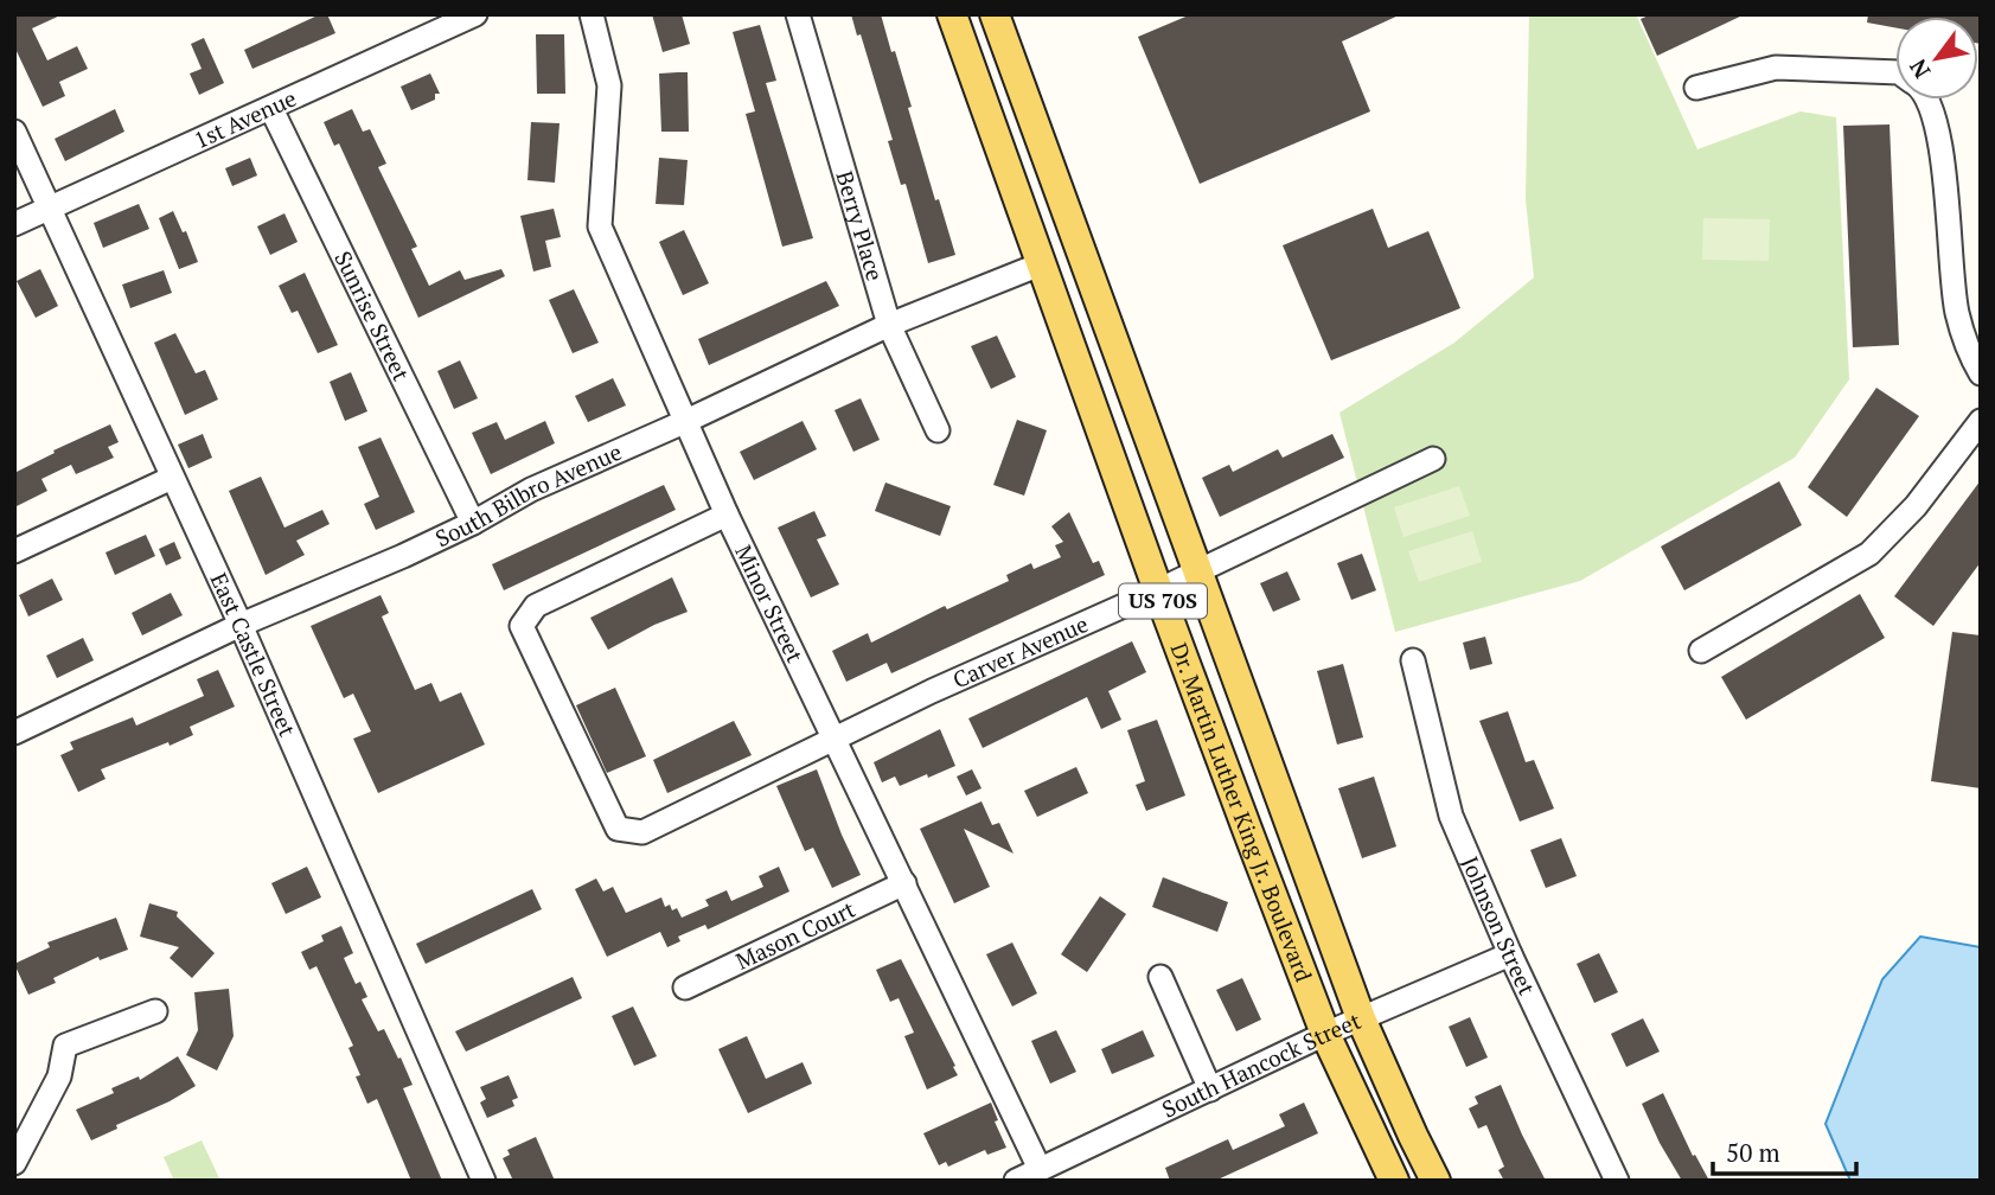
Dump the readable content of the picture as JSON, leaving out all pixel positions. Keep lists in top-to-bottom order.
{
  "streets": {
    "main road": ["US 70S", "Dr. Martin Luther King Jr. Boulevard"],
    "street": [
      "1st Avenue",
      "Berry Place",
      "Sunrise Street",
      "South Bilbro Avenue",
      "Minor Street",
      "Carver Avenue",
      "East Castle Street",
      "Johnson Street",
      "Mason Court",
      "South Hancock Street"
    ]
  },
  "crossings": [
    ["1st Avenue", "Sunrise Street"],
    ["1st Avenue", "East Castle Street"],
    ["Berry Place", "South Bilbro Avenue"],
    ["Sunrise Street", "South Bilbro Avenue"],
    ["South Bilbro Avenue", "Minor Street"],
    ["South Bilbro Avenue", "East Castle Street"],
    ["South Bilbro Avenue", "Dr. Martin Luther King Jr. Boulevard"],
    ["Minor Street", "Carver Avenue"],
    ["Minor Street", "Mason Court"],
    ["Minor Street", "South Hancock Street"],
    ["Carver Avenue", "Dr. Martin Luther King Jr. Boulevard"],
    ["Dr. Martin Luther King Jr. Boulevard", "South Hancock Street"],
    ["Johnson Street", "South Hancock Street"]
  ],
  "scale_bar": "50 m",
  "north": "bottom left"
}
